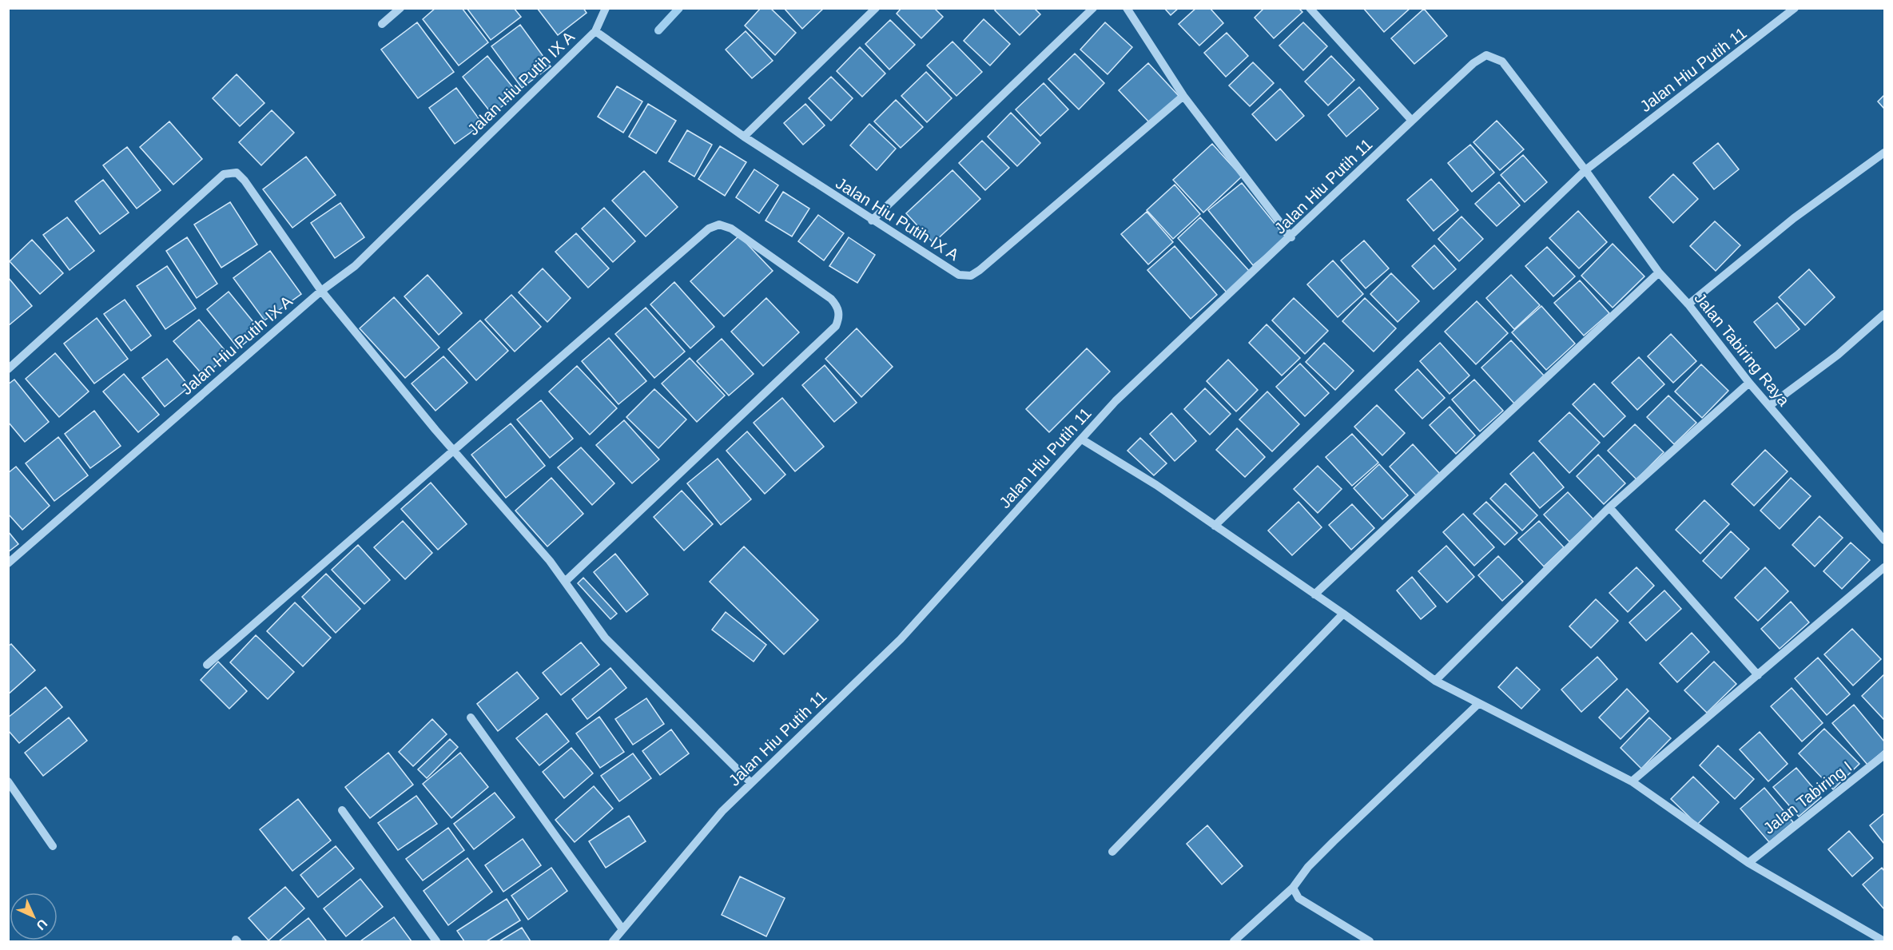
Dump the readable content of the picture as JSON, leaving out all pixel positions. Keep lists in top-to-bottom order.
{
  "streets": {
    "street": [
      "Jalan Hiu Putih 11",
      "Jalan Hiu Putih IX A",
      "Jalan Tabiring Raya",
      "Jalan Tabiring I"
    ]
  },
  "crossings": [
    ["Jalan Hiu Putih 11", "Jalan Tabiring Raya"]
  ],
  "north": "bottom right"
}
